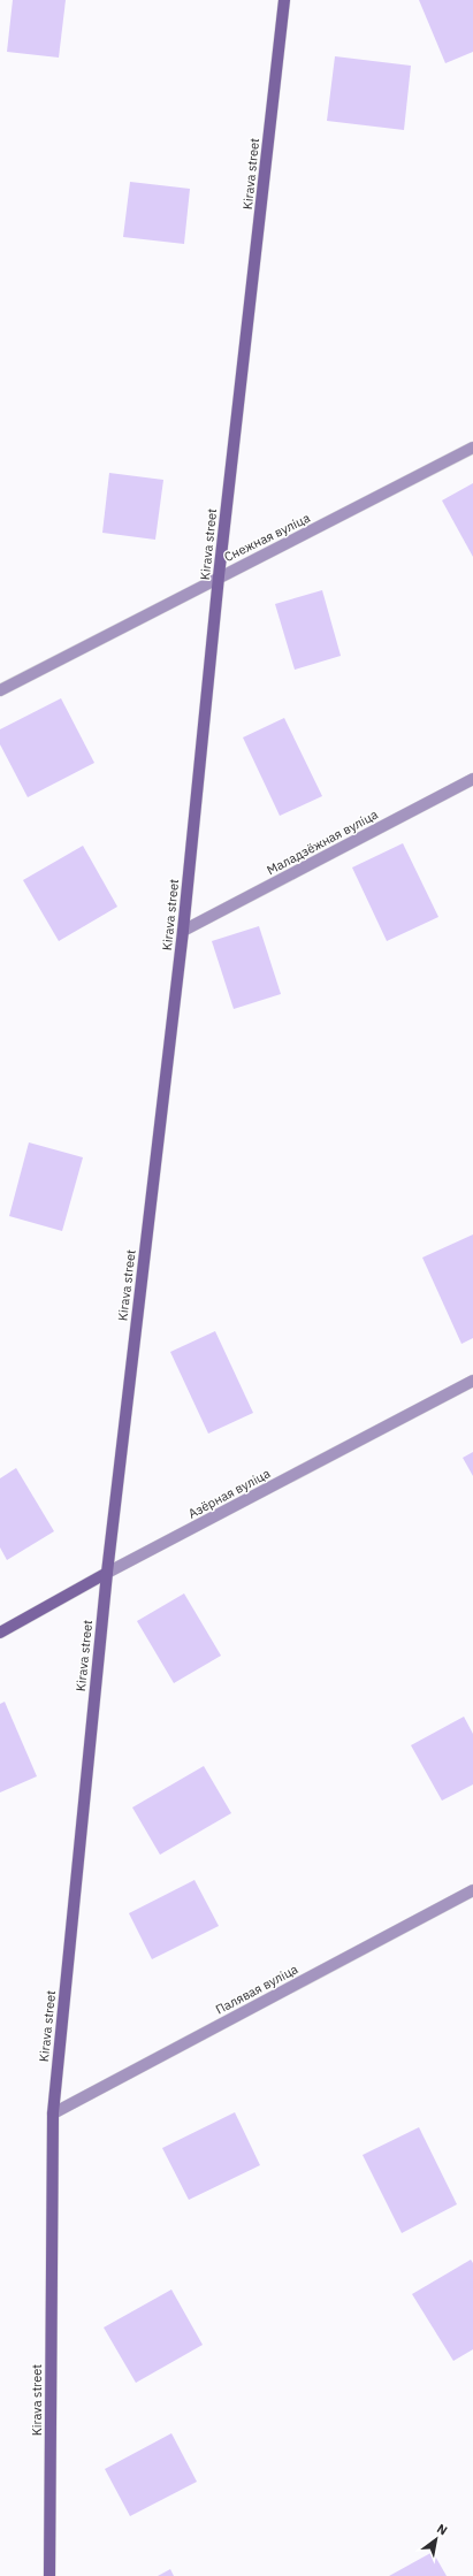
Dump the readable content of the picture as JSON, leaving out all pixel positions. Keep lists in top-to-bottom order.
{
  "streets": {
    "main road": ["Kirava street", "Азёрная вуліца"],
    "street": ["Снежная вуліца", "Маладзёжная вуліца", "Палявая вуліца"]
  },
  "crossings": [
    ["Kirava street", "Снежная вуліца"],
    ["Kirava street", "Маладзёжная вуліца"],
    ["Kirava street", "Азёрная вуліца"],
    ["Kirava street", "Палявая вуліца"]
  ],
  "north": "top right"
}
